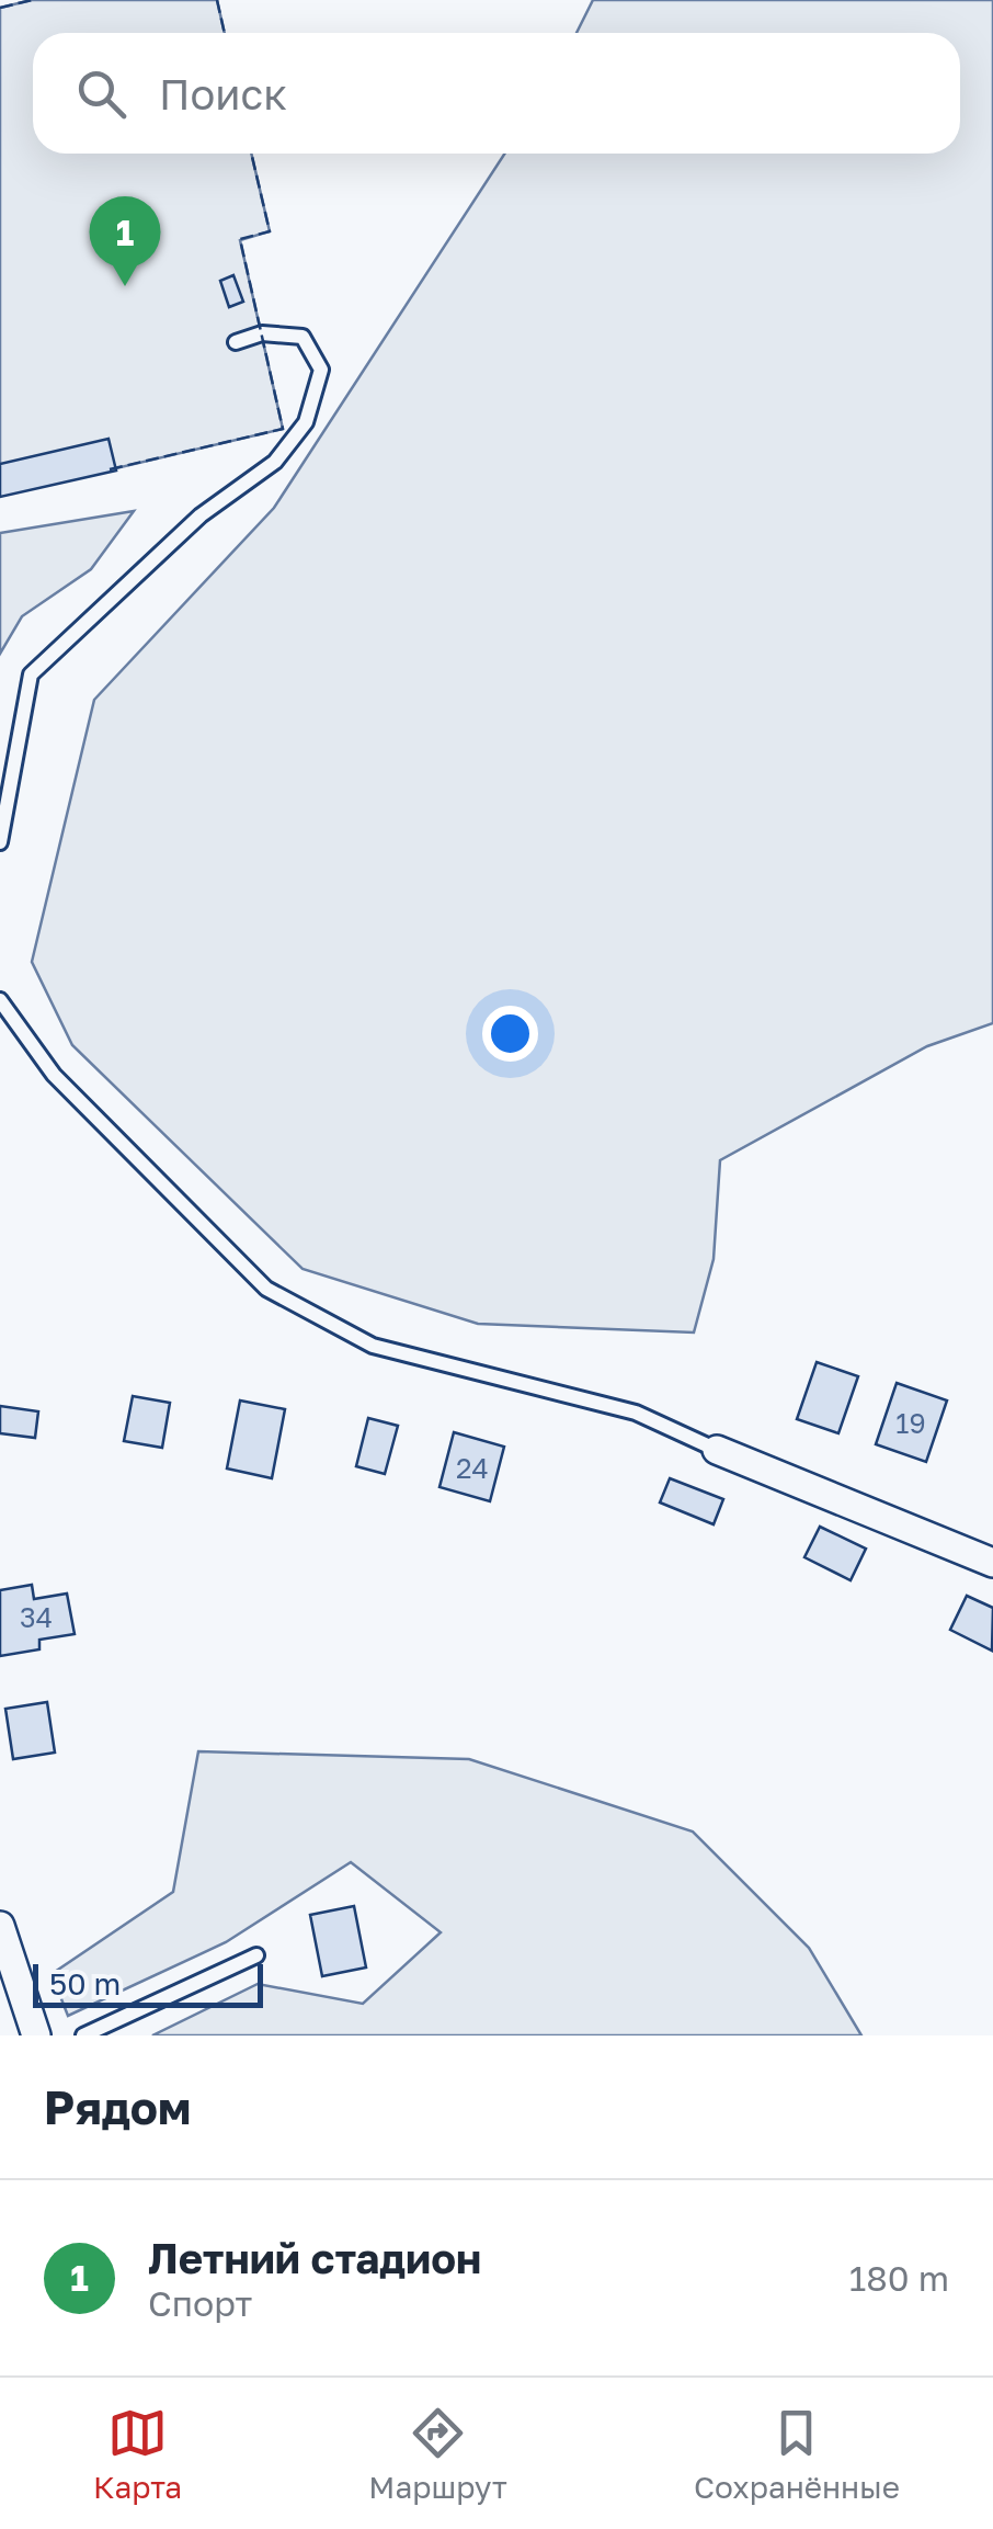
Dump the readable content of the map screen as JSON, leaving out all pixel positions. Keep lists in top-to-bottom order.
{
  "house_numbers": ["19", "24", "34"],
  "scale_bar": "50 m",
  "page": {
    "search": "Поиск",
    "pins": "1",
    "scale": "50 m",
    "heading": "Рядом",
    "list": [
      {
        "mark": "1",
        "name": "Летний стадион",
        "note": "Спорт",
        "value": "180 m"
      }
    ],
    "nav": ["Карта", "Маршрут", "Сохранённые"]
  }
}
